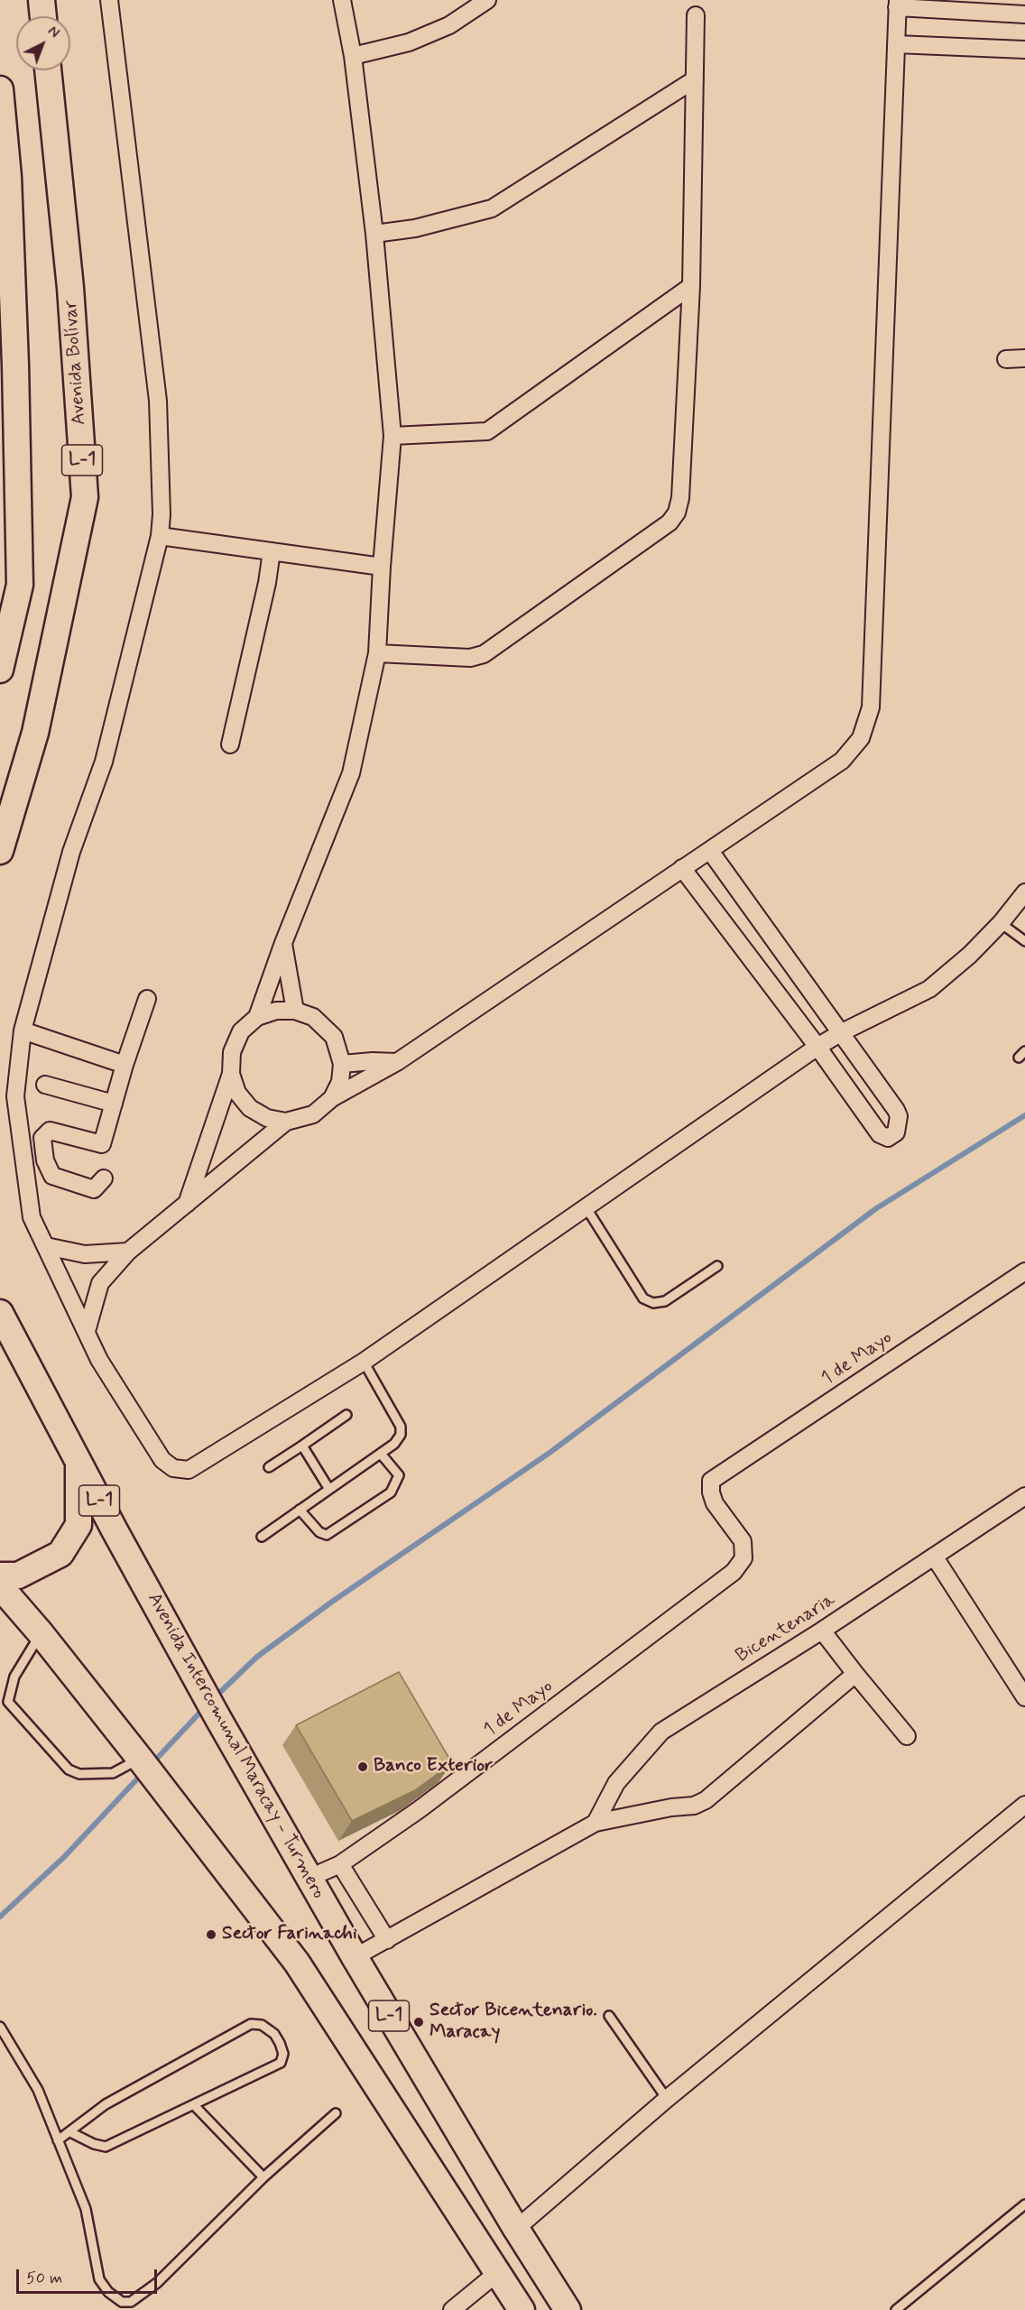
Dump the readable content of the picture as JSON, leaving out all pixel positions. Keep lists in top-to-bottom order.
{
  "streets": {
    "main road": ["Avenida Bolívar", "L-1", "Avenida Intercomunal Maracay - Turmero"],
    "street": ["1 de Mayo", "Bicentenaria"]
  },
  "crossings": [
    ["1 de Mayo", "Avenida Intercomunal Maracay - Turmero"]
  ],
  "places": ["Banco Exterior", "Sector Farinachi", "Sector Bicentenario. Maracay"],
  "scale_bar": "50 m",
  "north": "top right"
}
